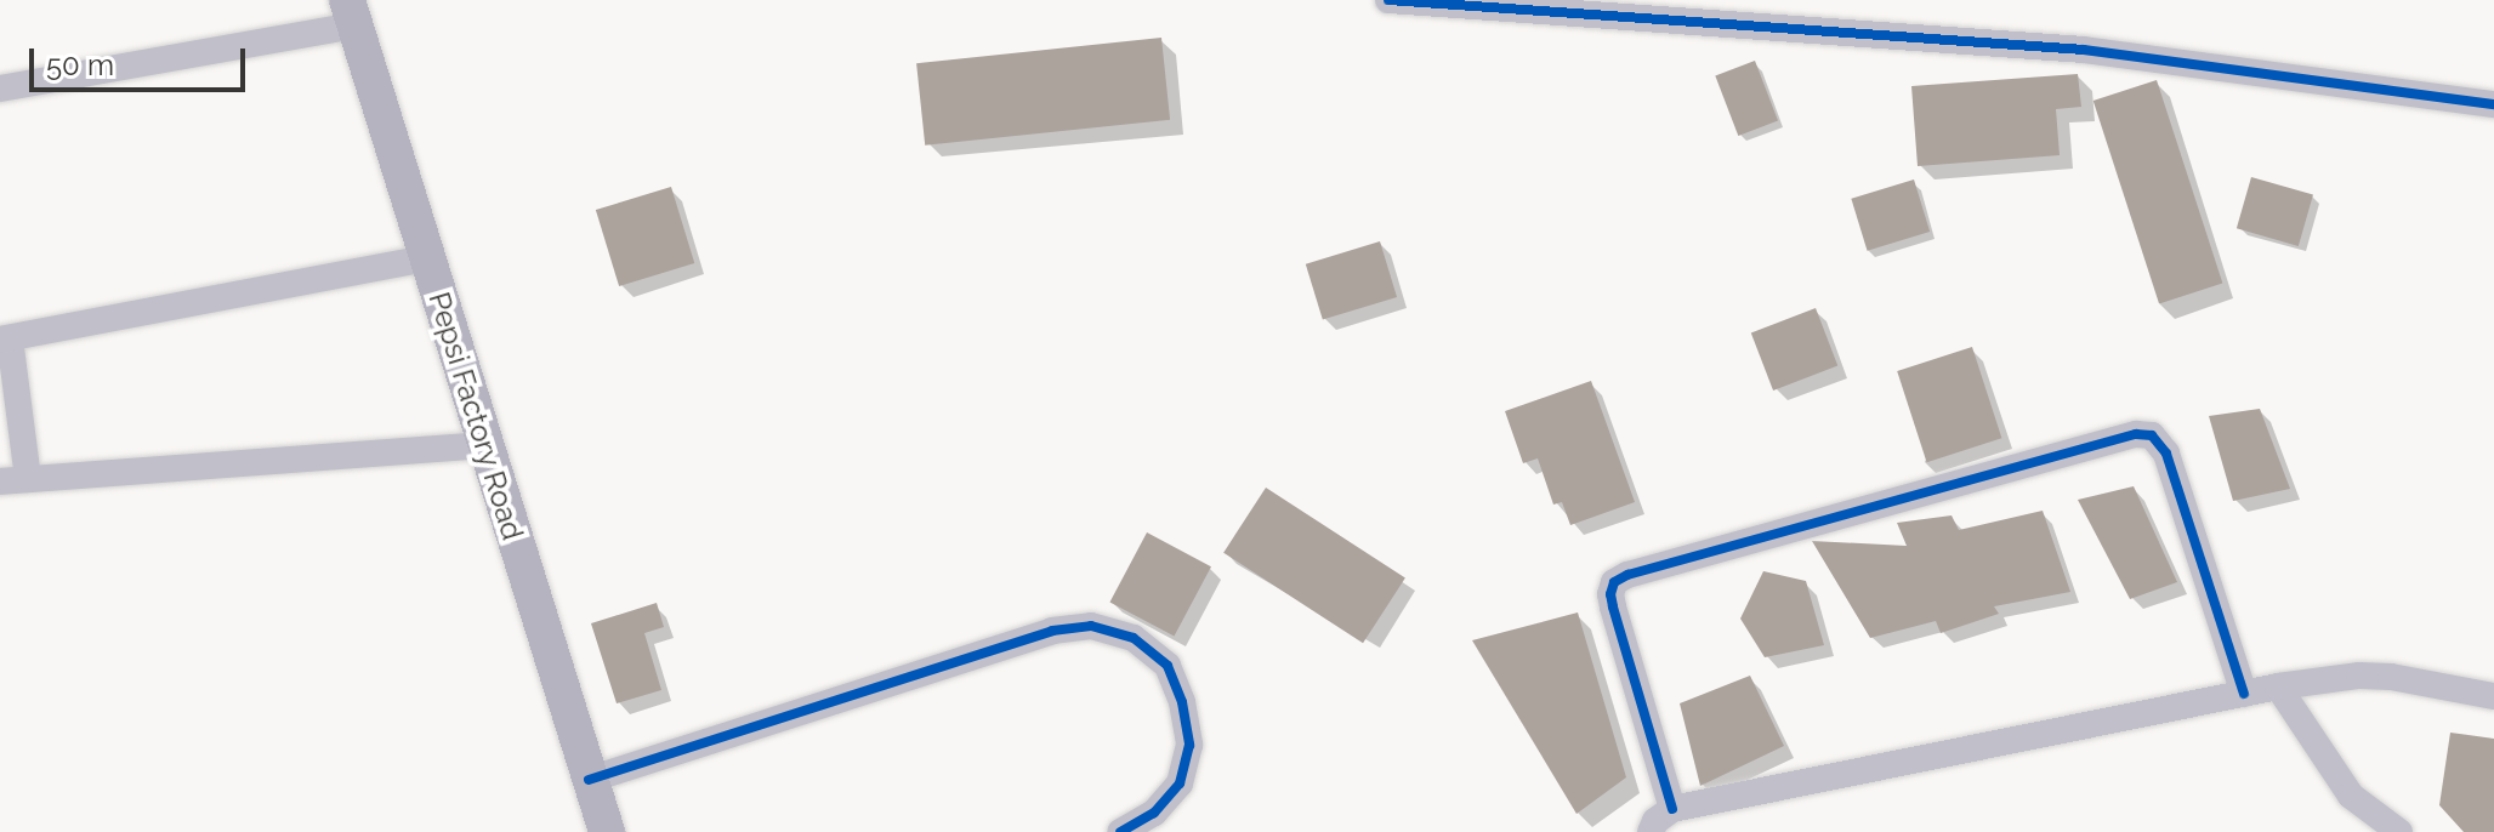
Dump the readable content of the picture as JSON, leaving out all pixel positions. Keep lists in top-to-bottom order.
{
  "streets": {
    "main road": ["Pepsi Factory Road"]
  },
  "scale_bar": "50 m"
}
